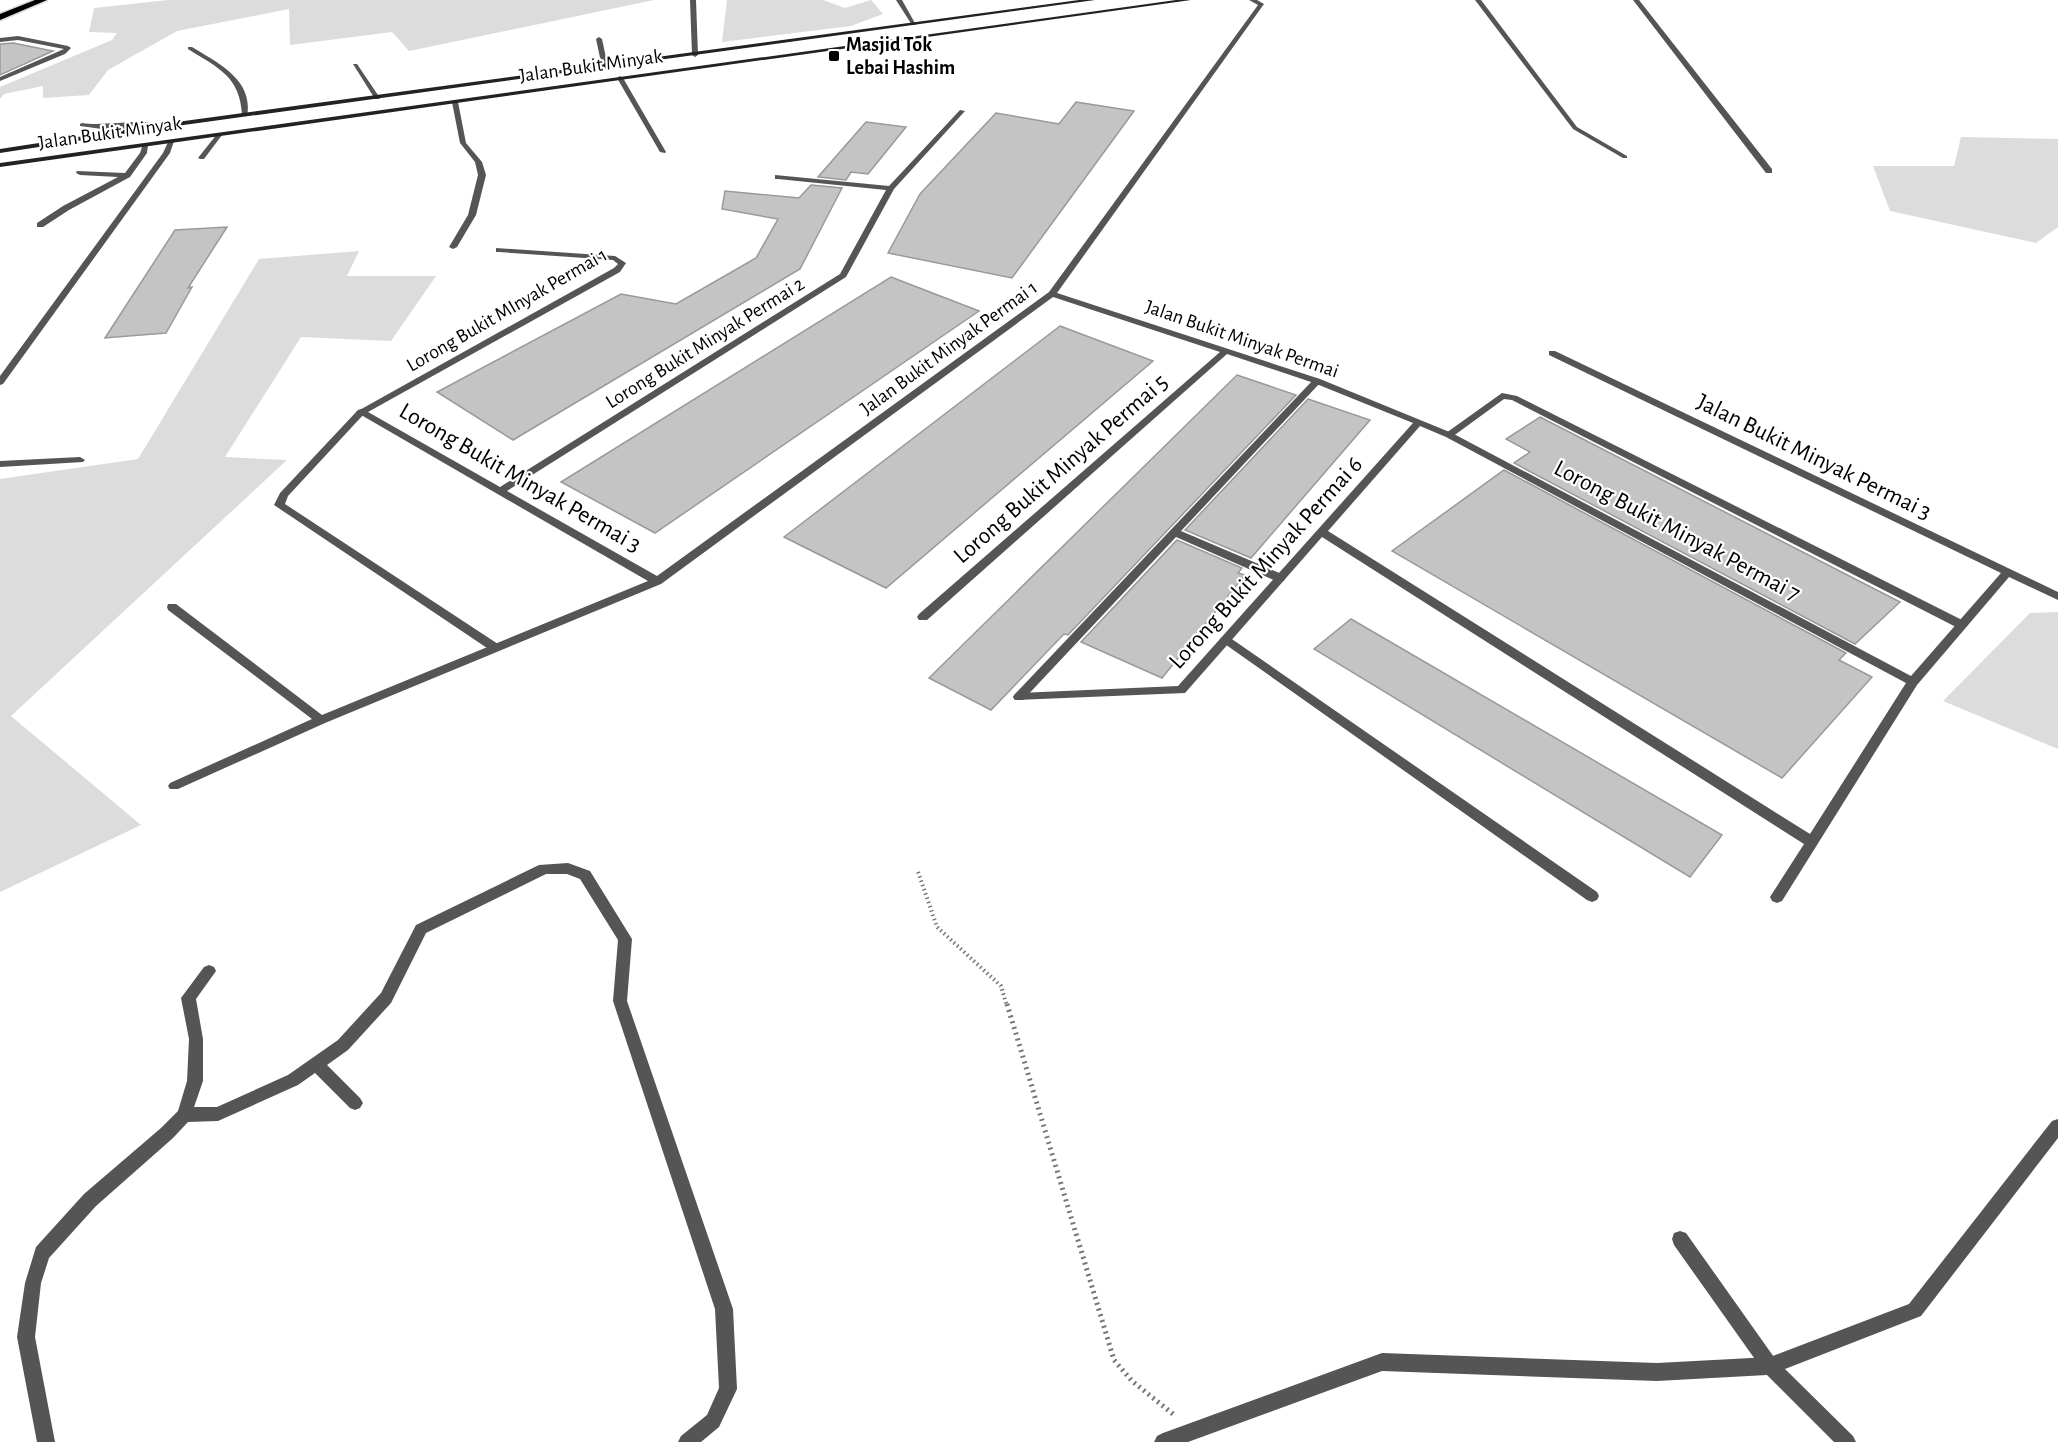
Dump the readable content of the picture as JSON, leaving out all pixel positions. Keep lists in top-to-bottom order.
{
  "streets": {
    "main road": ["Jalan Bukit Minyak"],
    "street": [
      "Lorong Bukit MInyak Permai 1",
      "Jalan Bukit Minyak Permai",
      "Lorong Bukit Minyak Permai 2",
      "Jalan Bukit Minyak Permai 1",
      "Jalan Bukit Minyak Permai 3",
      "Lorong Bukit Minyak Permai 5",
      "Lorong Bukit Minyak Permai 3",
      "Lorong Bukit Minyak Permai 7",
      "Lorong Bukit Minyak Permai 6"
    ]
  },
  "crossings": [
    ["Lorong Bukit MInyak Permai 1", "Lorong Bukit Minyak Permai 3"],
    ["Jalan Bukit Minyak Permai", "Jalan Bukit Minyak Permai 1"],
    ["Jalan Bukit Minyak Permai", "Lorong Bukit Minyak Permai 5"],
    ["Jalan Bukit Minyak Permai", "Lorong Bukit Minyak Permai 7"],
    ["Jalan Bukit Minyak Permai", "Lorong Bukit Minyak Permai 6"],
    ["Lorong Bukit Minyak Permai 2", "Lorong Bukit Minyak Permai 3"],
    ["Jalan Bukit Minyak Permai 1", "Lorong Bukit Minyak Permai 3"],
    ["Lorong Bukit Minyak Permai 7", "Lorong Bukit Minyak Permai 6"]
  ],
  "places": {
    "transit": ["Masjid Tok Lebai Hashim"]
  }
}
